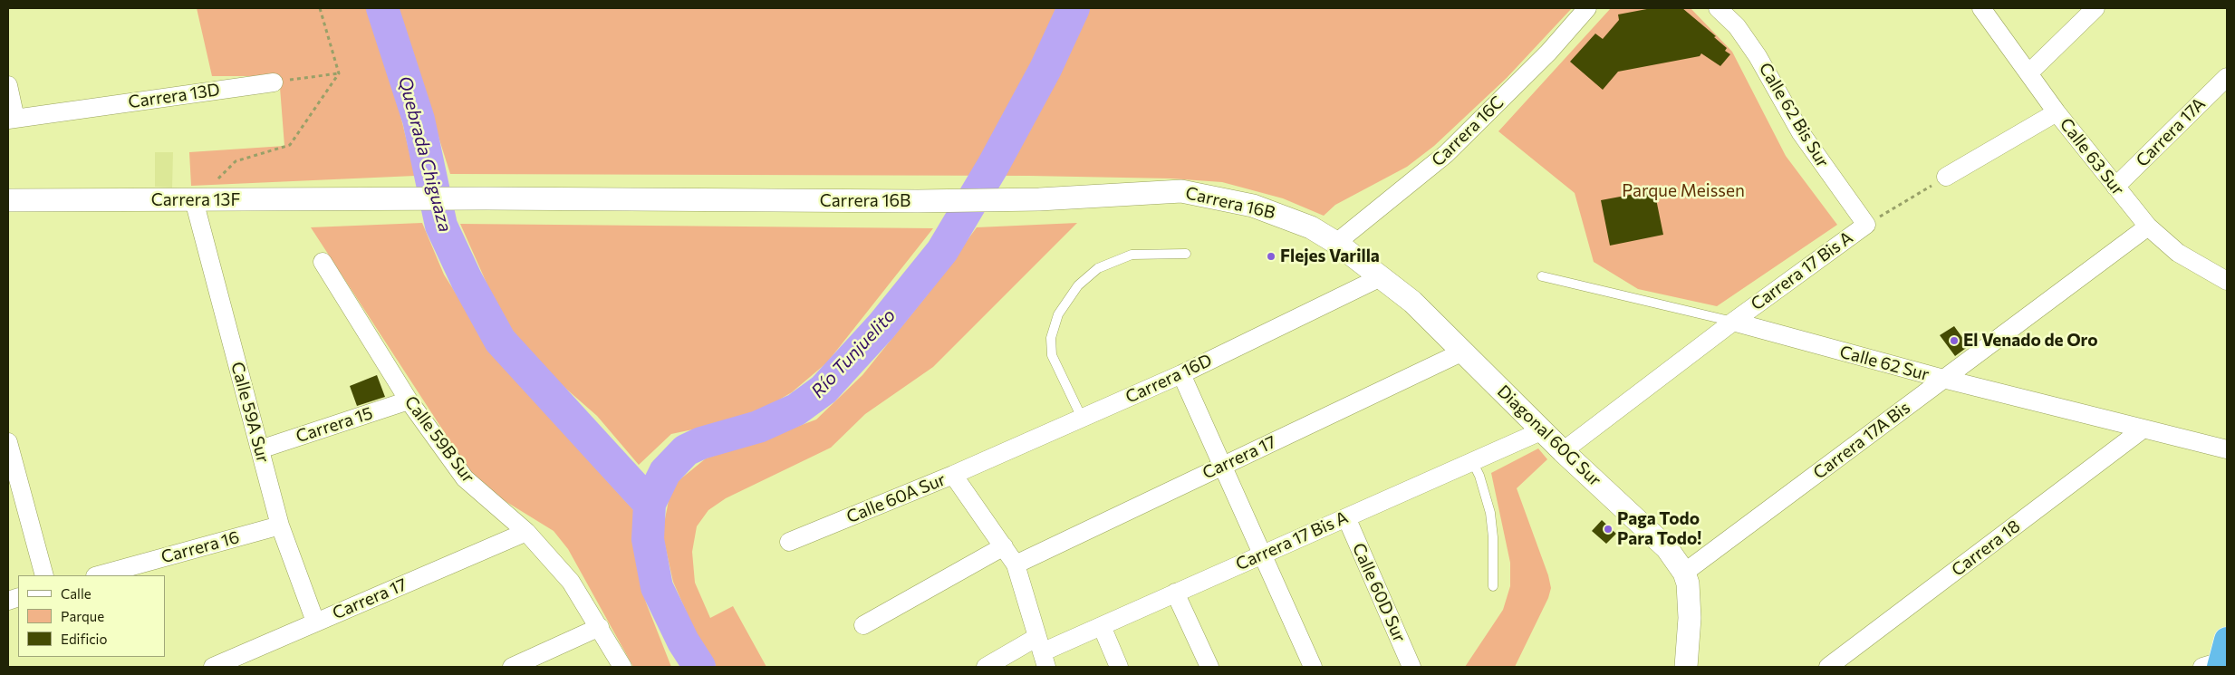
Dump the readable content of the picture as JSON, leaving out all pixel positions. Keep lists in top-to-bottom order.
{
  "streets": {
    "street": [
      "Carrera 13D",
      "Calle 62 Bis Sur",
      "Carrera 16C",
      "Carrera 17A",
      "Calle 63 Sur",
      "Carrera 13F",
      "Carrera 16B",
      "Carrera 17 Bis A",
      "Calle 62 Sur",
      "Carrera 16D",
      "Calle 59A Sur",
      "Carrera 15",
      "Diagonal 60G Sur",
      "Calle 59B Sur",
      "Carrera 17A Bis",
      "Carrera 17",
      "Calle 60A Sur",
      "Carrera 16",
      "Carrera 18",
      "Calle 60D Sur"
    ]
  },
  "crossings": [
    ["Calle 62 Bis Sur", "Carrera 17 Bis A"],
    ["Carrera 16C", "Carrera 16B"],
    ["Carrera 16C", "Diagonal 60G Sur"],
    ["Carrera 17A", "Calle 63 Sur"],
    ["Calle 63 Sur", "Carrera 17A Bis"],
    ["Carrera 13F", "Carrera 16B"],
    ["Carrera 13F", "Calle 59A Sur"],
    ["Carrera 16B", "Diagonal 60G Sur"],
    ["Carrera 17 Bis A", "Calle 62 Sur"],
    ["Carrera 17 Bis A", "Diagonal 60G Sur"],
    ["Carrera 17 Bis A", "Calle 60A Sur"],
    ["Carrera 17 Bis A", "Calle 60D Sur"],
    ["Calle 62 Sur", "Carrera 17A Bis"],
    ["Calle 62 Sur", "Carrera 18"],
    ["Carrera 16D", "Diagonal 60G Sur"],
    ["Carrera 16D", "Calle 60A Sur"],
    ["Calle 59A Sur", "Carrera 15"],
    ["Calle 59A Sur", "Carrera 17"],
    ["Calle 59A Sur", "Carrera 16"],
    ["Carrera 15", "Calle 59B Sur"],
    ["Diagonal 60G Sur", "Carrera 17A Bis"],
    ["Diagonal 60G Sur", "Carrera 17"],
    ["Calle 59B Sur", "Carrera 17"],
    ["Carrera 17", "Calle 60A Sur"]
  ],
  "water": ["Quebrada Chiguaza", "Río Tunjuelito"],
  "parks": ["Parque Meissen"],
  "places": ["Flejes Varilla", "El Venado de Oro", "Paga Todo Para Todo!"],
  "legend": ["Calle", "Parque", "Edificio"]
}
